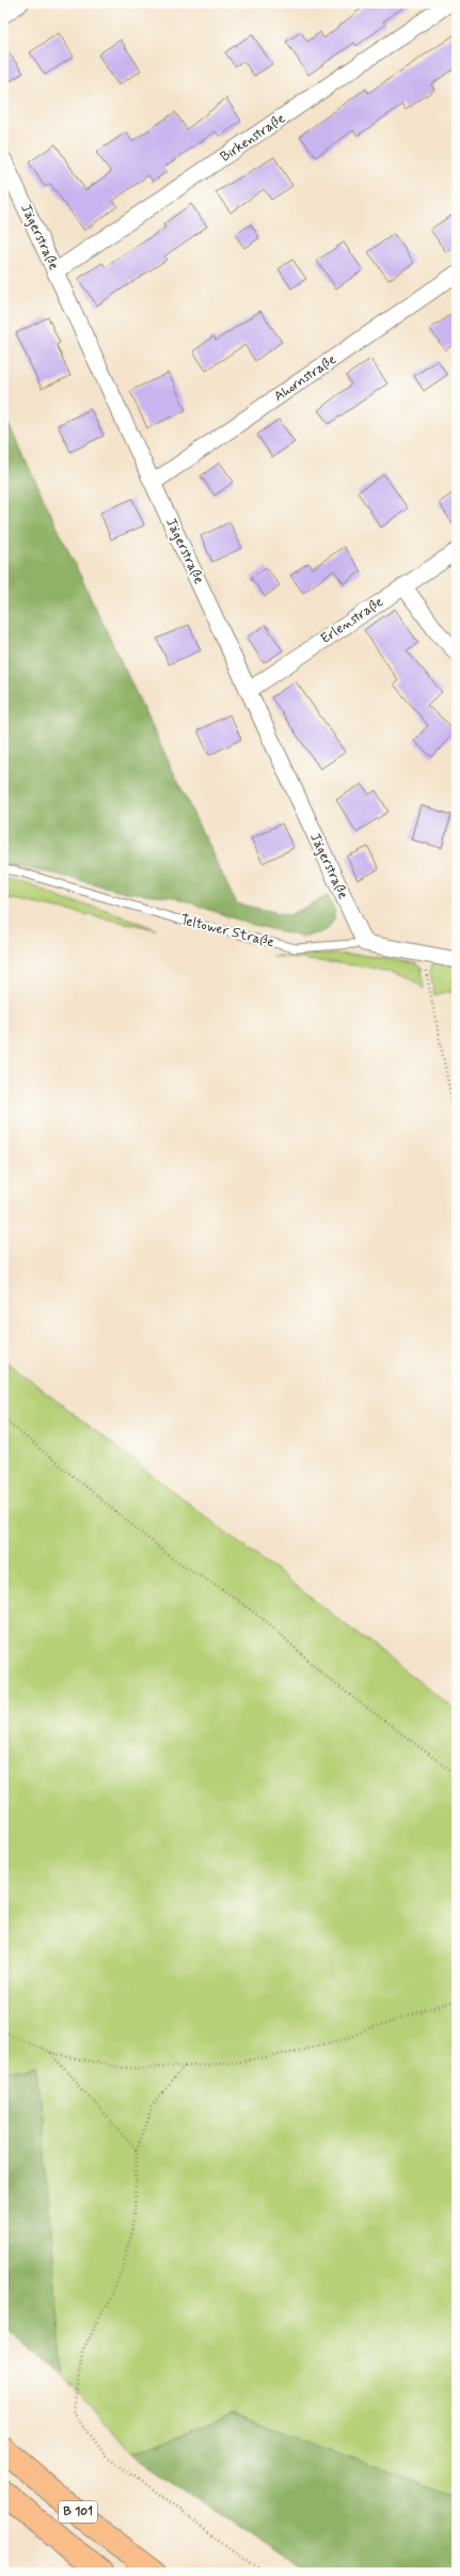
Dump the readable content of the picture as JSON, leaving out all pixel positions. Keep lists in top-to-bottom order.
{
  "streets": {
    "highway": ["B 101"],
    "street": [
      "Birkenstraße",
      "Jägerstraße",
      "Ahornstraße",
      "Erlenstraße",
      "Teltower Straße"
    ]
  },
  "crossings": [
    ["Birkenstraße", "Jägerstraße"],
    ["Jägerstraße", "Ahornstraße"],
    ["Jägerstraße", "Erlenstraße"],
    ["Jägerstraße", "Teltower Straße"]
  ]
}
